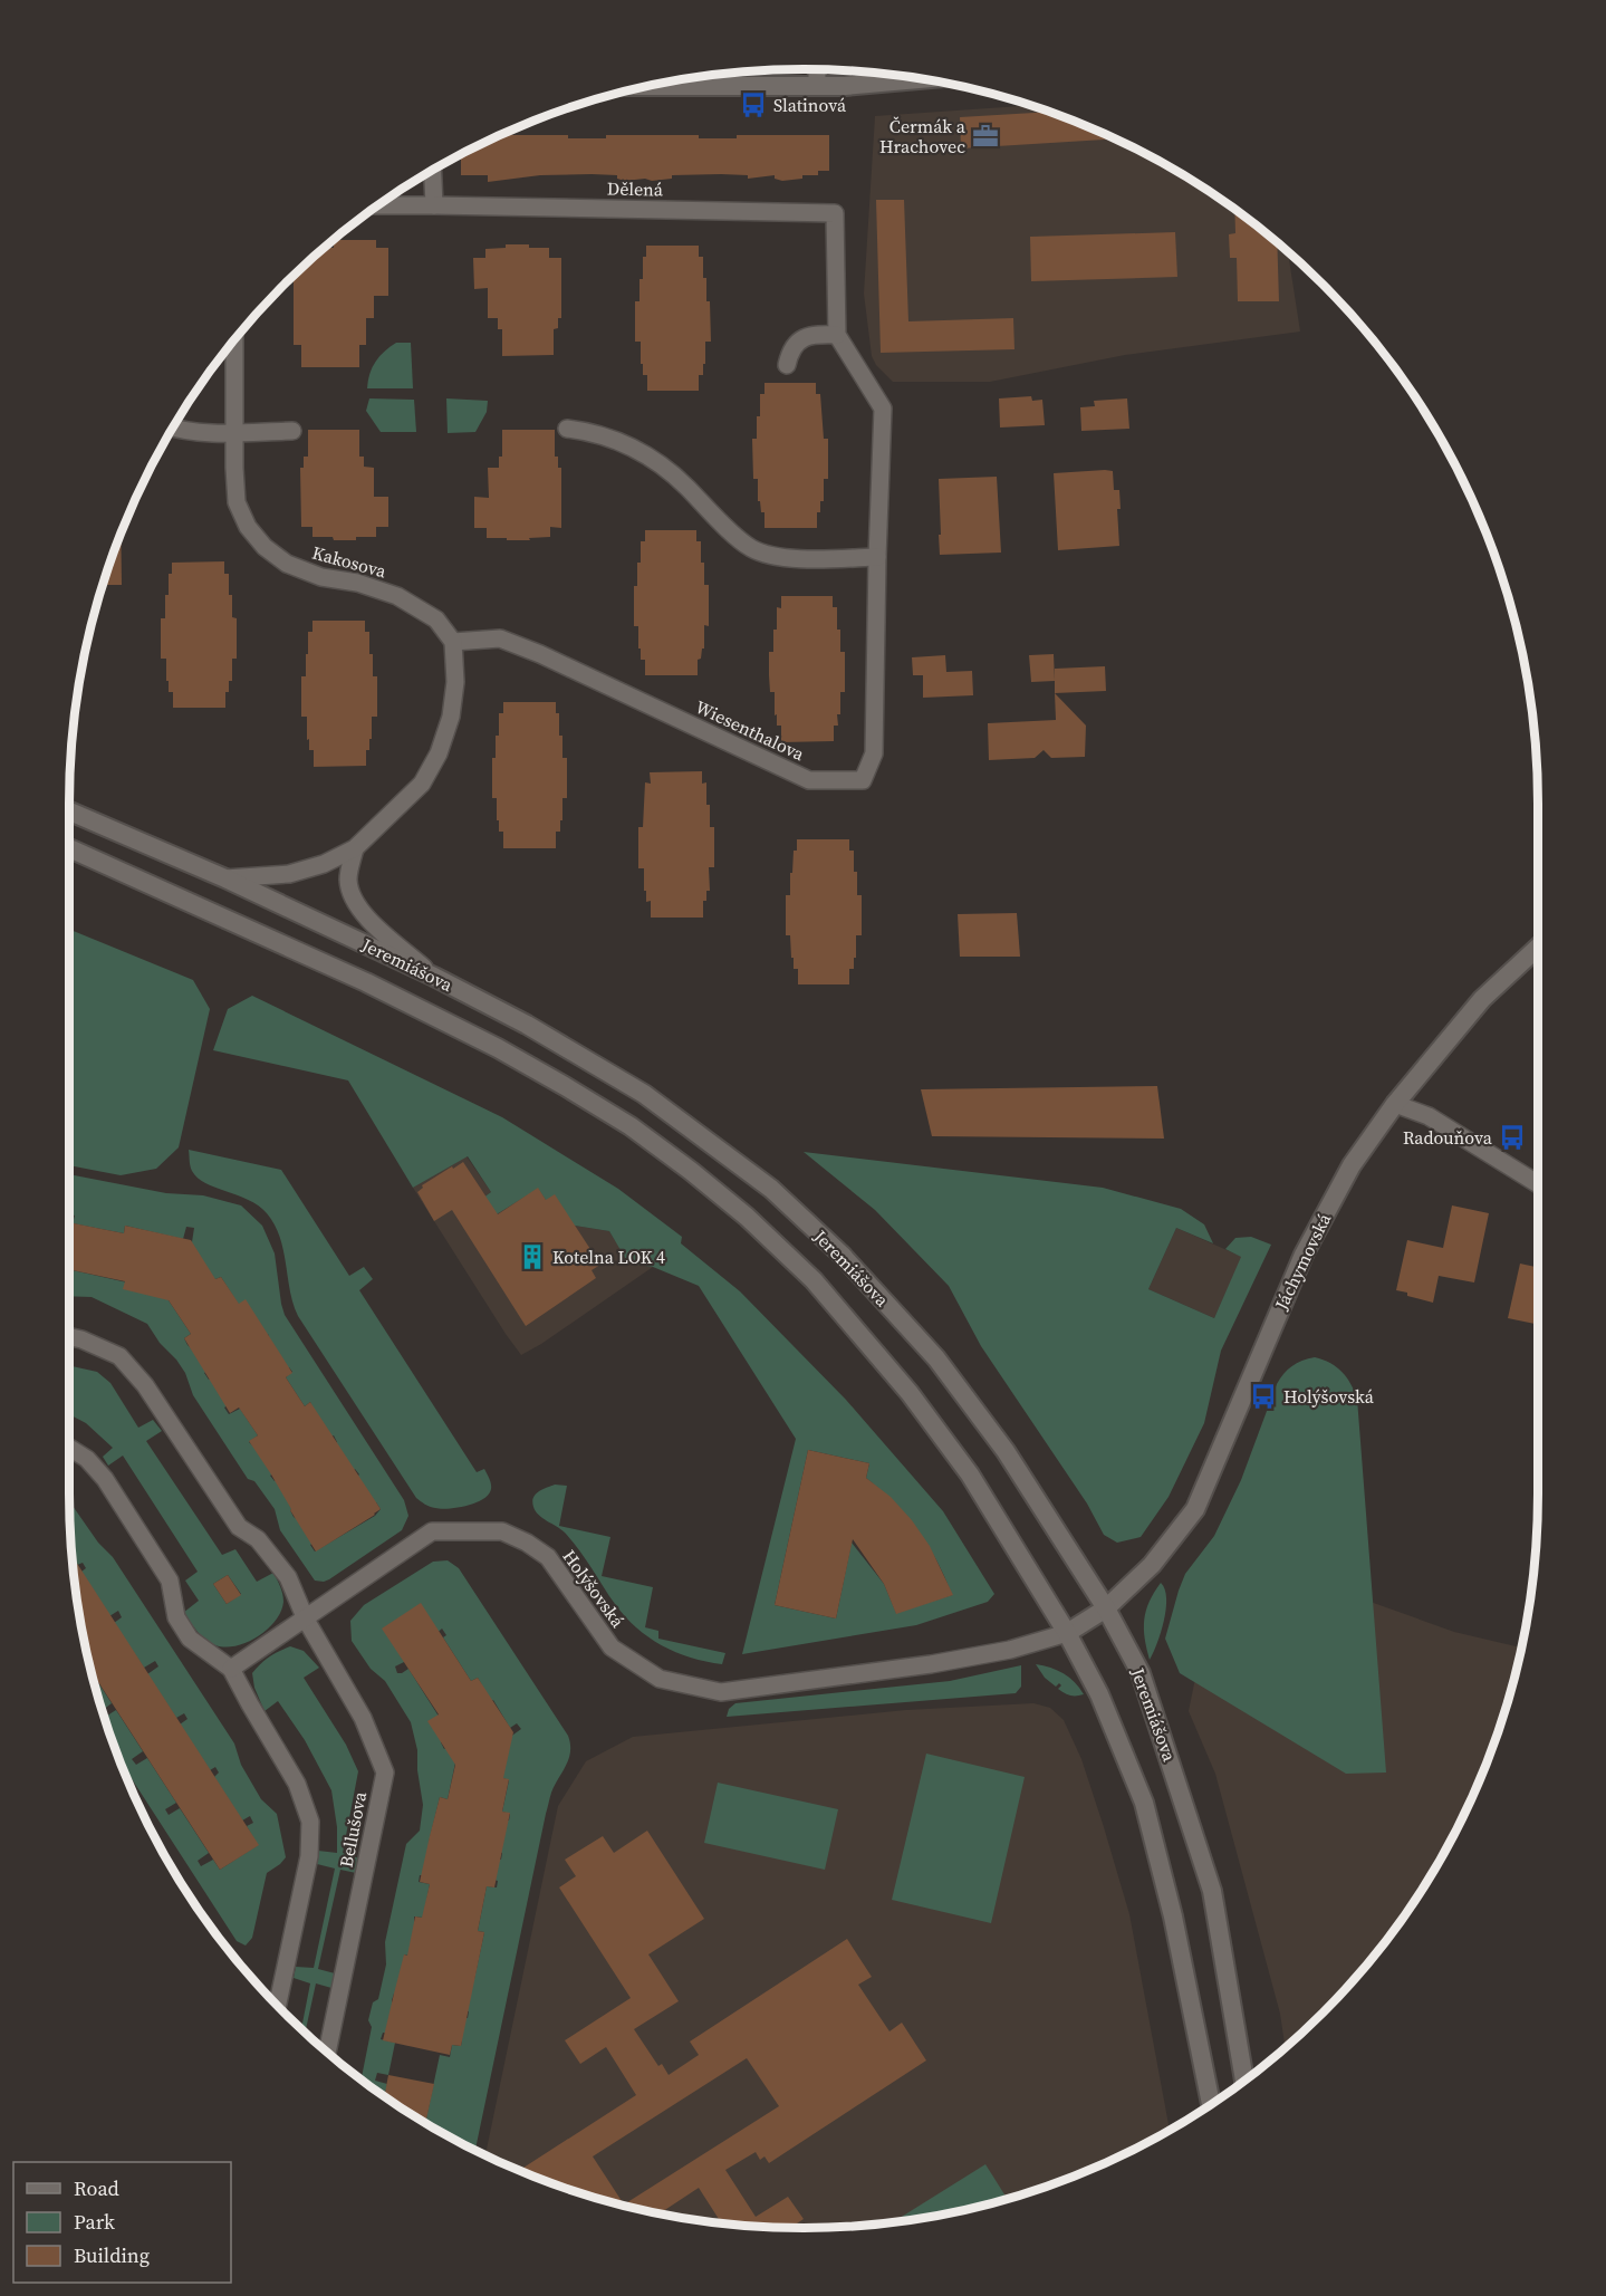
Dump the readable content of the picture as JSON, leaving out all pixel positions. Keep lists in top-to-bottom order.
{
  "streets": {
    "main road": ["Jeremiášova", "Jáchymovská"],
    "street": [
      "Dělená",
      "Kakosova",
      "Wiesenthalova",
      "Holýšovská",
      "Bellušova"
    ]
  },
  "crossings": [
    ["Dělená", "Wiesenthalova"],
    ["Kakosova", "Wiesenthalova"],
    ["Jeremiášova", "Jáchymovská"],
    ["Jeremiášova", "Holýšovská"],
    ["Jáchymovská", "Holýšovská"],
    ["Holýšovská", "Bellušova"]
  ],
  "places": {
    "bus stop": ["Slatinová", "Radouňova", "Holýšovská"],
    "office": ["Čermák a Hrachovec"],
    "building": ["Kotelna LOK 4"]
  },
  "legend": ["Road", "Park", "Building"]
}
